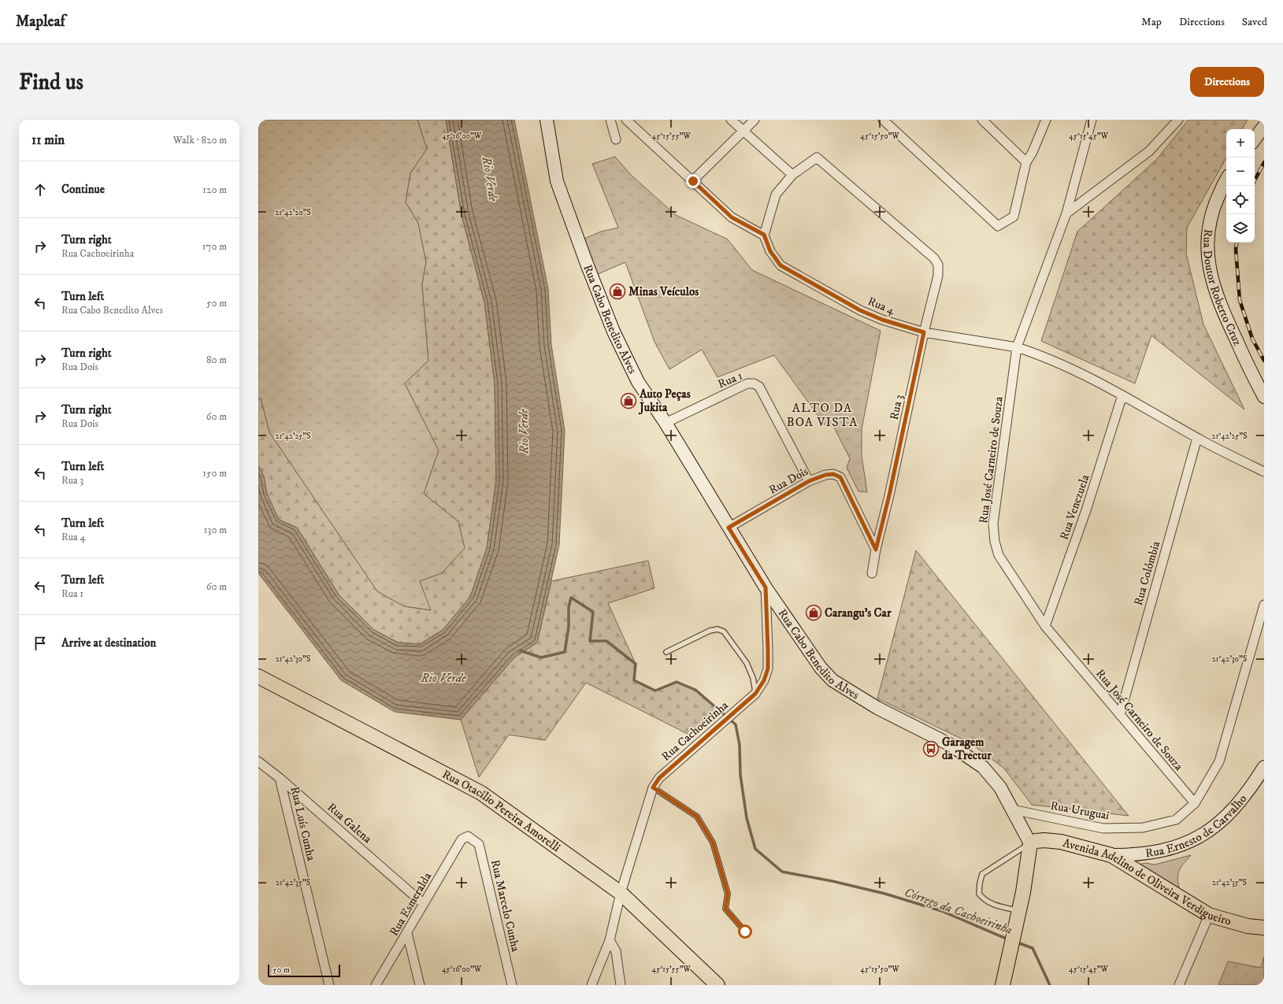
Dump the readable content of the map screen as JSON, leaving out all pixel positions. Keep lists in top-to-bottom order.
{
  "streets": {
    "main road": [
      "Rua Doutor Roberto Cruz",
      "Rua Cabo Benedito Alves",
      "Rua Otacilio Pereira Amorelli",
      "Rua Ernesto de Carvalho",
      "Avenida Adelino de Oliveira Verdigueiro"
    ],
    "street": [
      "Rua 4",
      "Rua 1",
      "Rua 3",
      "Rua José Carneiro de Souza",
      "Rua Dois",
      "Rua Venezuela",
      "Rua Colômbia",
      "Rua Cachoeirinha",
      "Rua Uruguai",
      "Rua Galena",
      "Rua Luís Cunha",
      "Rua Esmeralda",
      "Rua Marcelo Cunha"
    ]
  },
  "crossings": [
    ["Rua 4", "Rua 3"],
    ["Rua 4", "Rua José Carneiro de Souza"],
    ["Rua Cabo Benedito Alves", "Rua 1"],
    ["Rua Cabo Benedito Alves", "Rua Dois"],
    ["Rua Cabo Benedito Alves", "Rua Cachoeirinha"],
    ["Rua Cabo Benedito Alves", "Rua Uruguai"],
    ["Rua Cabo Benedito Alves", "Avenida Adelino de Oliveira Verdigueiro"],
    ["Rua 1", "Rua Dois"],
    ["Rua 3", "Rua Dois"],
    ["Rua José Carneiro de Souza", "Rua Venezuela"],
    ["Rua José Carneiro de Souza", "Rua Colômbia"],
    ["Rua José Carneiro de Souza", "Rua Uruguai"],
    ["Rua Cachoeirinha", "Rua Otacilio Pereira Amorelli"],
    ["Rua Galena", "Rua Luís Cunha"],
    ["Rua Galena", "Rua Esmeralda"],
    ["Rua Ernesto de Carvalho", "Avenida Adelino de Oliveira Verdigueiro"],
    ["Rua Esmeralda", "Rua Marcelo Cunha"]
  ],
  "districts": ["ALTO DA BOA VISTA"],
  "water": ["Rio Verde", "Córrego da Cachoeirinha"],
  "places": {
    "shop": ["Minas Veículos", "Auto Peças Jukita", "Carangu's Car"],
    "bus stop": ["Garagem da Trectur"]
  },
  "scale_bar": "50 m",
  "page": {
    "header": "Mapleaf",
    "nav": ["Map", "Directions", "Saved"],
    "buttons": "Directions",
    "title": "Find us",
    "heading": ["11 min", "Walk · 820 m"],
    "map_buttons": ["+", "−"],
    "list": [
      ["Continue", "120 m"],
      ["Turn right", "Rua Cachoeirinha", "170 m"],
      ["Turn left", "Rua Cabo Benedito Alves", "50 m"],
      ["Turn right", "Rua Dois", "80 m"],
      ["Turn right", "Rua Dois", "60 m"],
      ["Turn left", "Rua 3", "150 m"],
      ["Turn left", "Rua 4", "130 m"],
      ["Turn left", "Rua 1", "60 m"],
      "Arrive at destination"
    ],
    "scale": "50 m"
  },
  "coordinates": [
    "45°16'00\"W",
    "45°15'55\"W",
    "45°15'50\"W",
    "45°15'45\"W",
    "21°42'20\"S",
    "21°42'25\"S",
    "21°42'30\"S",
    "21°42'35\"S"
  ]
}
